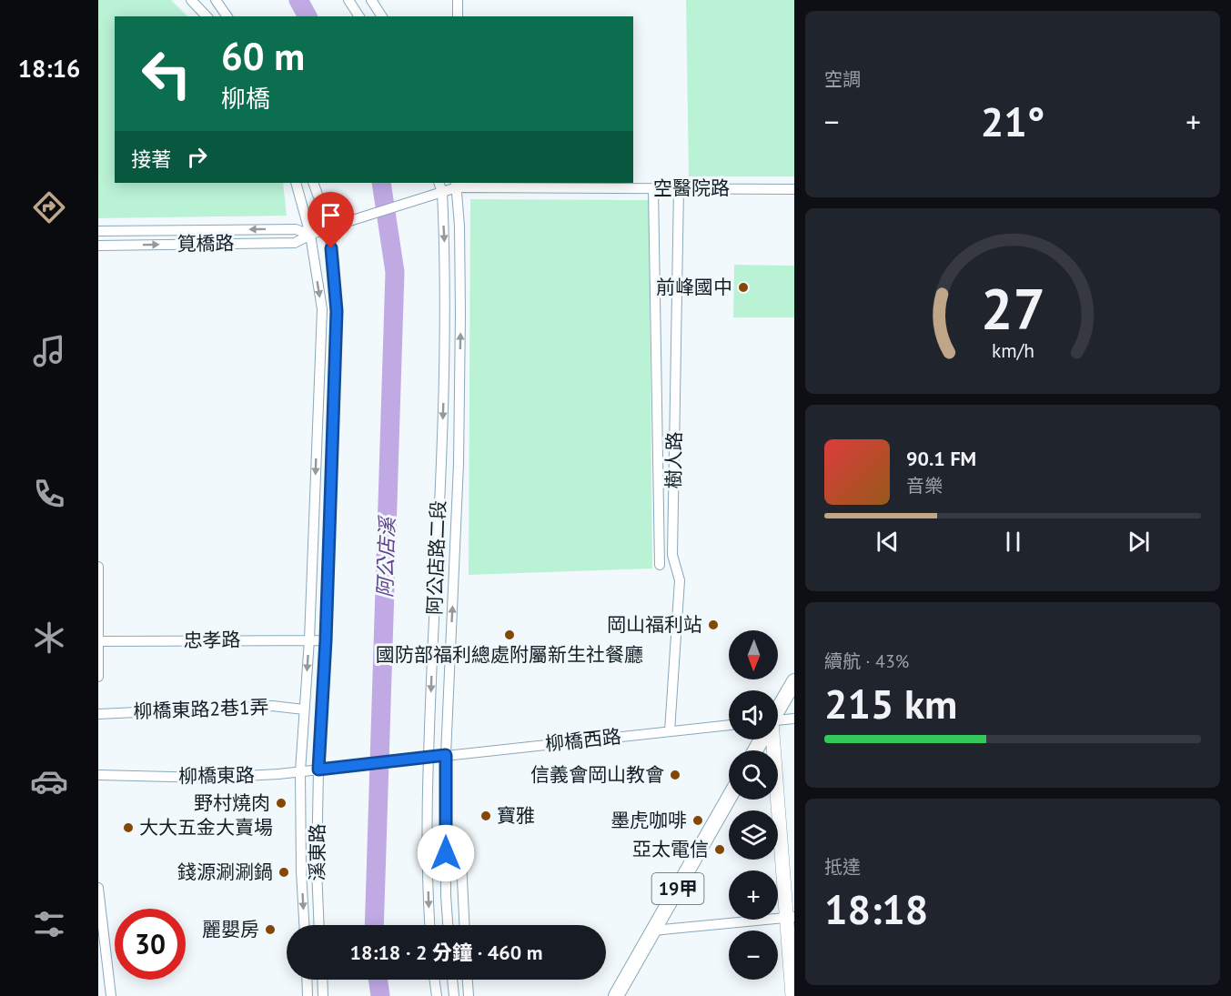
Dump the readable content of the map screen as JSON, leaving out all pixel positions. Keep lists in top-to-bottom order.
{
  "streets": {
    "main road": ["19甲"],
    "street": [
      "空醫院路",
      "筧橋路",
      "樹人路",
      "阿公店路二段",
      "忠孝路",
      "柳橋東路2巷1弄",
      "柳橋西路",
      "柳橋東路",
      "溪東路"
    ]
  },
  "crossings": [
    ["空醫院路", "筧橋路"],
    ["空醫院路", "樹人路"],
    ["空醫院路", "阿公店路二段"],
    ["筧橋路", "阿公店路二段"],
    ["筧橋路", "溪東路"],
    ["樹人路", "柳橋西路"],
    ["阿公店路二段", "柳橋西路"],
    ["忠孝路", "溪東路"],
    ["柳橋東路2巷1弄", "溪東路"],
    ["柳橋西路", "柳橋東路"],
    ["柳橋東路", "溪東路"]
  ],
  "water": ["阿公店溪"],
  "places": [
    "前峰國中",
    "岡山福利站",
    "國防部福利總處附屬新生社餐廳",
    "信義會岡山教會",
    "野村燒肉",
    "寶雅",
    "墨虎咖啡",
    "大大五金大賣場",
    "亞太電信",
    "錢源涮涮鍋",
    "麗嬰房"
  ],
  "north": "bottom",
  "page": {
    "tabs": "18:16",
    "tile": [
      "空調",
      ["續航 · 43%", "215 km"],
      ["抵達", "18:18"]
    ],
    "turn": ["60 m", "柳橋"],
    "heat": ["−", "21°", "+"],
    "then": "接著",
    "song": ["90.1 FM", "音樂"],
    "map_buttons": ["+", "−"],
    "limit": "30",
    "trip": "18:18 · 2 分鐘 · 460 m",
    "gauge": ["27", "km/h"]
  }
}
